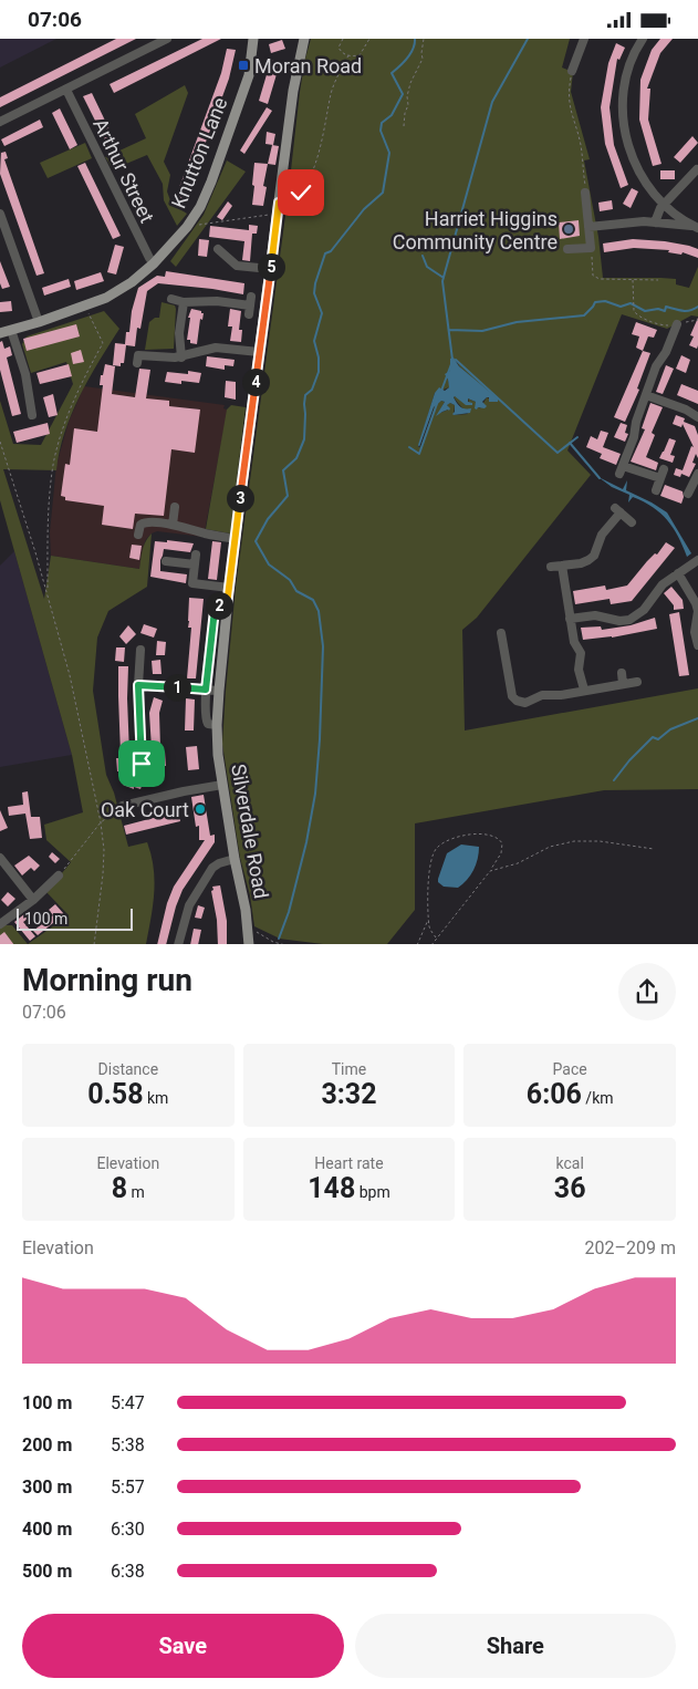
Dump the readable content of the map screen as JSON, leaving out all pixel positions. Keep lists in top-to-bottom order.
{
  "streets": {
    "main road": ["Knutton Lane", "Silverdale Road"],
    "street": ["Arthur Street"]
  },
  "crossings": [
    ["Knutton Lane", "Arthur Street"]
  ],
  "places": {
    "transit": ["Moran Road"],
    "other": ["Harriet Higgins Community Centre", "Oak Court"]
  },
  "scale_bar": "100 m",
  "page": {
    "status": "07:06",
    "pins": [
      "5",
      "4",
      "3",
      "2",
      "1"
    ],
    "scale": "100 m",
    "heading": ["Morning run", "07:06"],
    "stats": [
      ["Distance", "0.58 km"],
      ["Time", "3:32"],
      ["Pace", "6:06 /km"],
      ["Elevation", "8 m"],
      ["Heart rate", "148 bpm"],
      ["kcal", "36"]
    ],
    "chart": ["Elevation", "202–209 m"],
    "list": [
      {
        "name": "100 m",
        "note": "5:47"
      },
      {
        "name": "200 m",
        "note": "5:38"
      },
      {
        "name": "300 m",
        "note": "5:57"
      },
      {
        "name": "400 m",
        "note": "6:30"
      },
      {
        "name": "500 m",
        "note": "6:38"
      }
    ],
    "buttons": ["Save", "Share"]
  }
}
